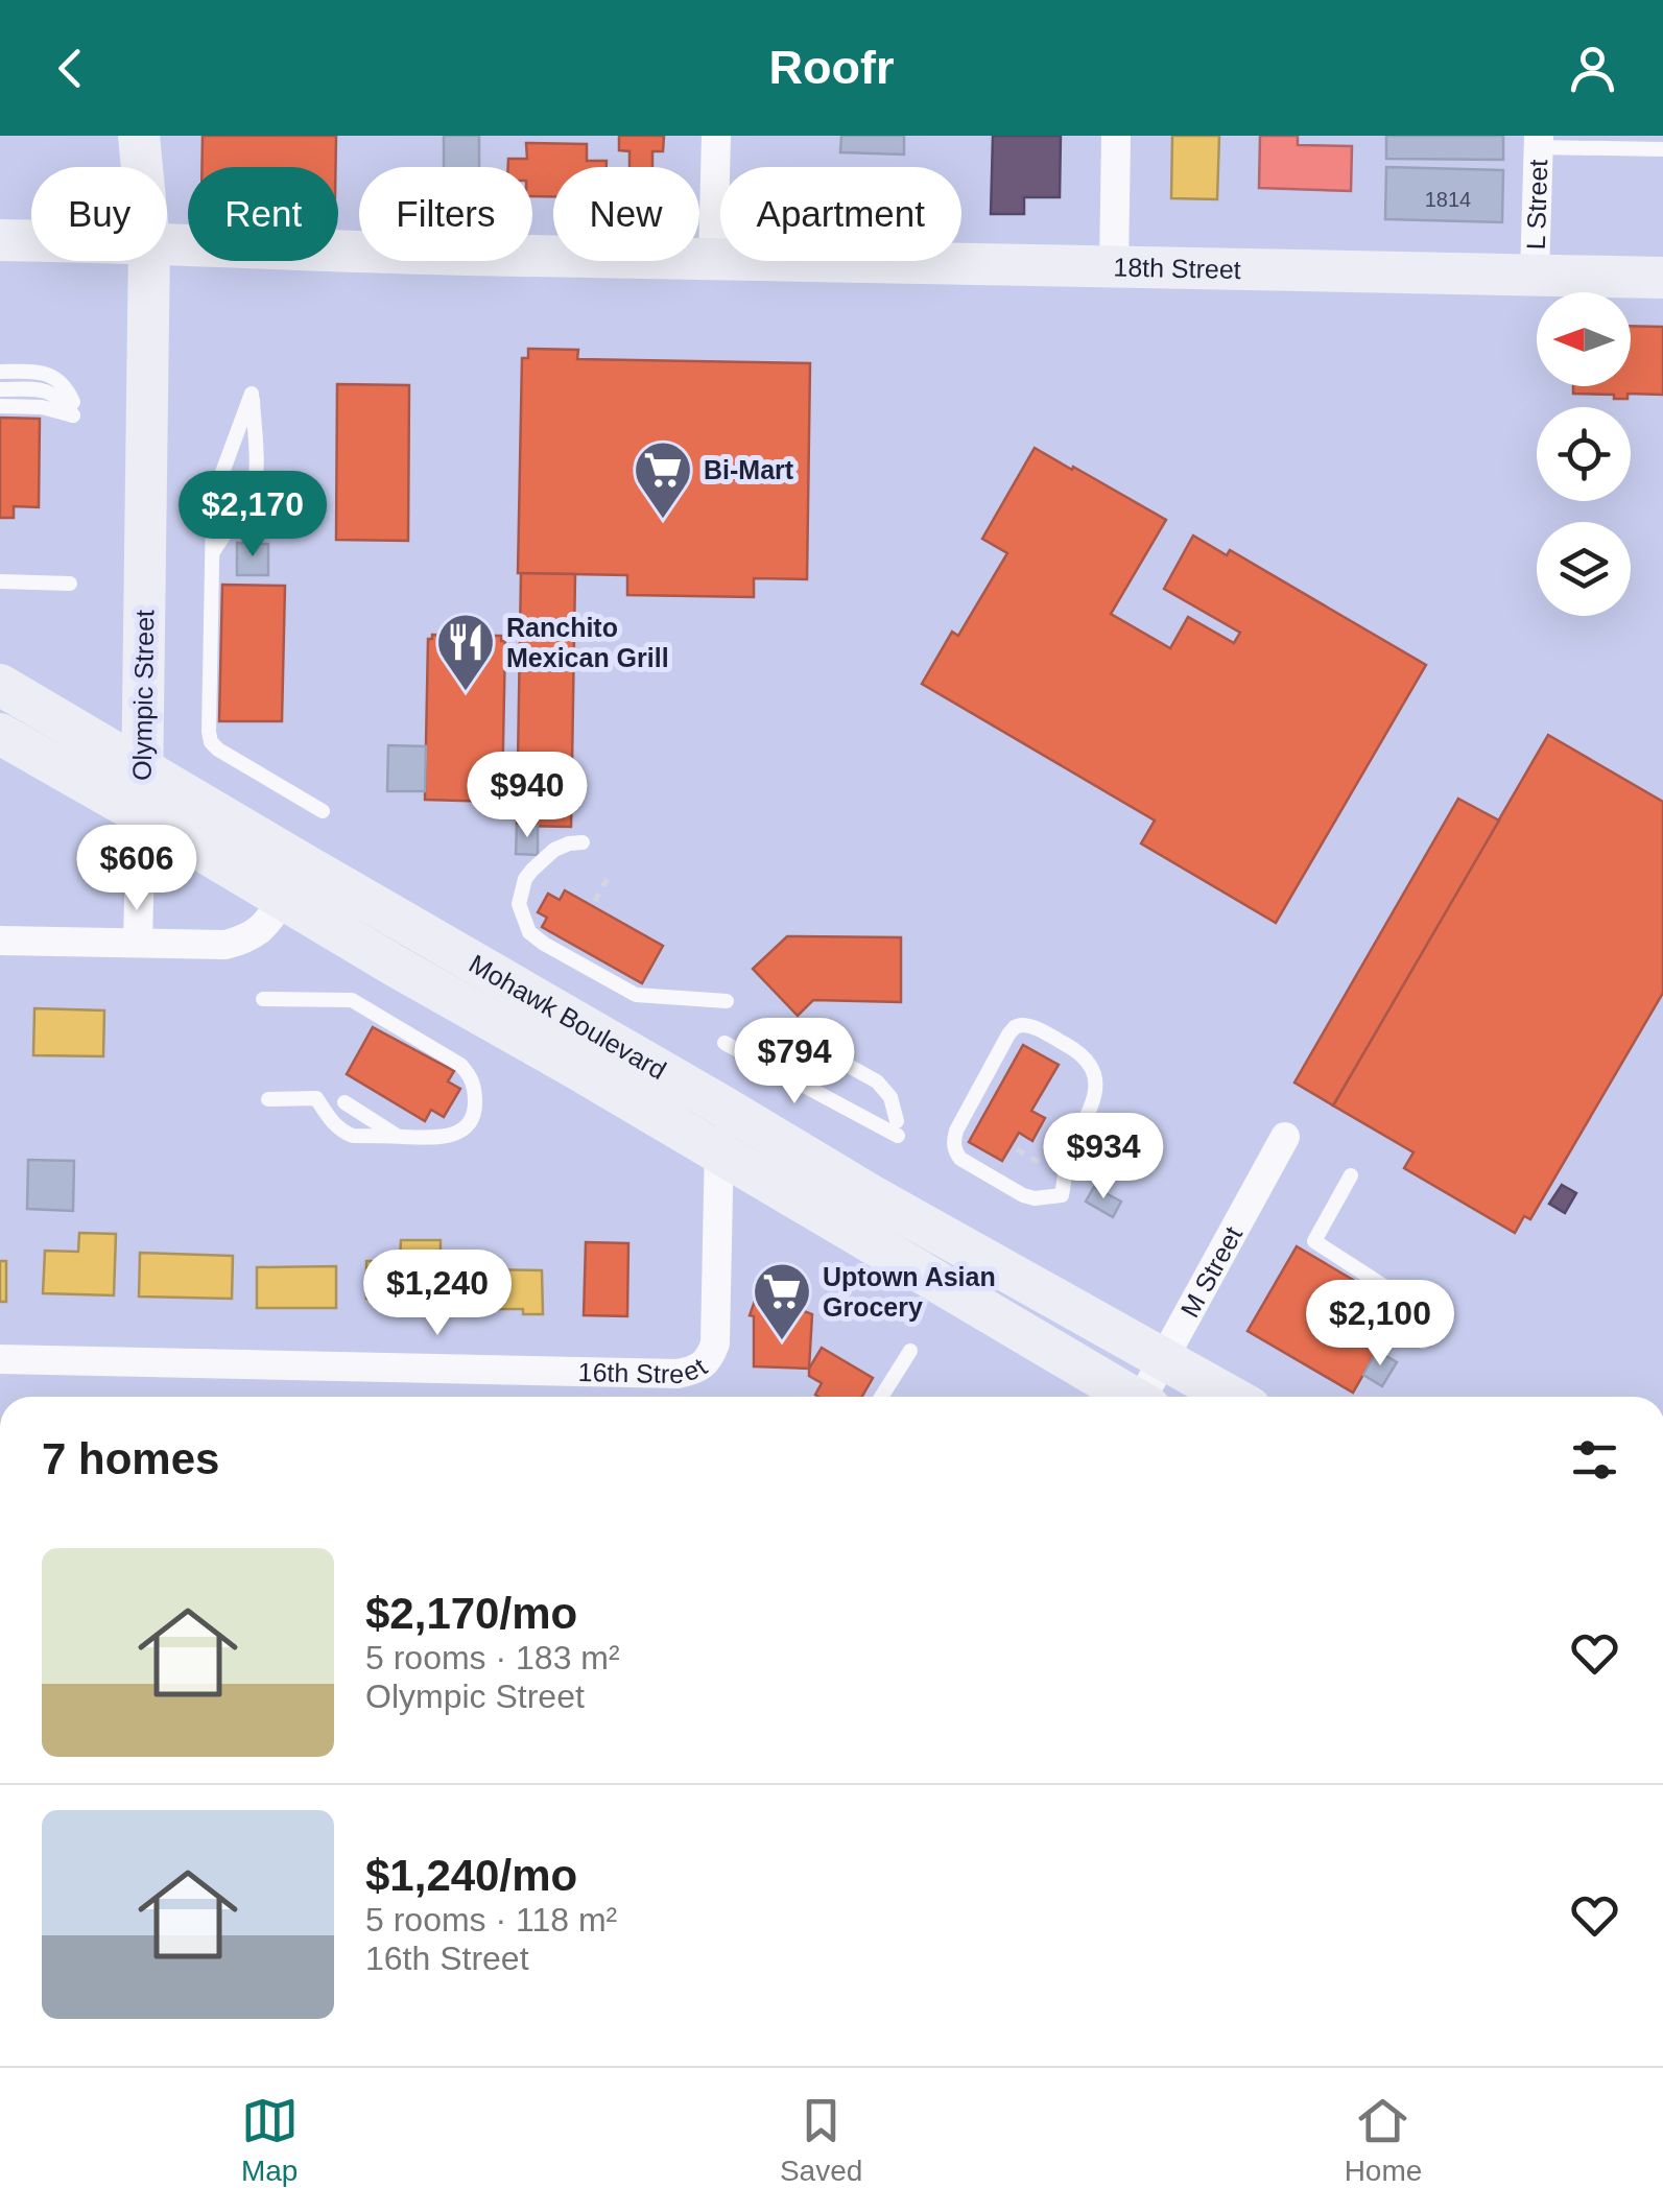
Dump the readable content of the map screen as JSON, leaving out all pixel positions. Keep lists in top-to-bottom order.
{
  "streets": {
    "main road": ["18th Street", "Olympic Street", "Mohawk Boulevard"],
    "street": ["L Street", "M Street", "16th Street"]
  },
  "crossings": [
    ["L Street", "18th Street"],
    ["Olympic Street", "Mohawk Boulevard"],
    ["Mohawk Boulevard", "M Street"],
    ["Mohawk Boulevard", "16th Street"]
  ],
  "places": {
    "supermarket": ["Bi-Mart", "Uptown Asian Grocery"],
    "restaurant": ["Ranchito Mexican Grill"]
  },
  "house_numbers": ["1814"],
  "north": "left",
  "page": {
    "header": "Roofr",
    "chip": [
      "Buy",
      "Rent",
      "Filters",
      "New",
      "Apartment"
    ],
    "price": [
      "$2,170",
      "$940",
      "$606",
      "$794",
      "$934",
      "$1,240",
      "$2,100"
    ],
    "heading": "7 homes",
    "list": [
      {
        "name": "$2,170/mo",
        "note": "5 rooms · 183 m² · Olympic Street"
      },
      {
        "name": "$1,240/mo",
        "note": "5 rooms · 118 m² · 16th Street"
      }
    ],
    "tabs": ["Map", "Saved", "Home"]
  }
}
